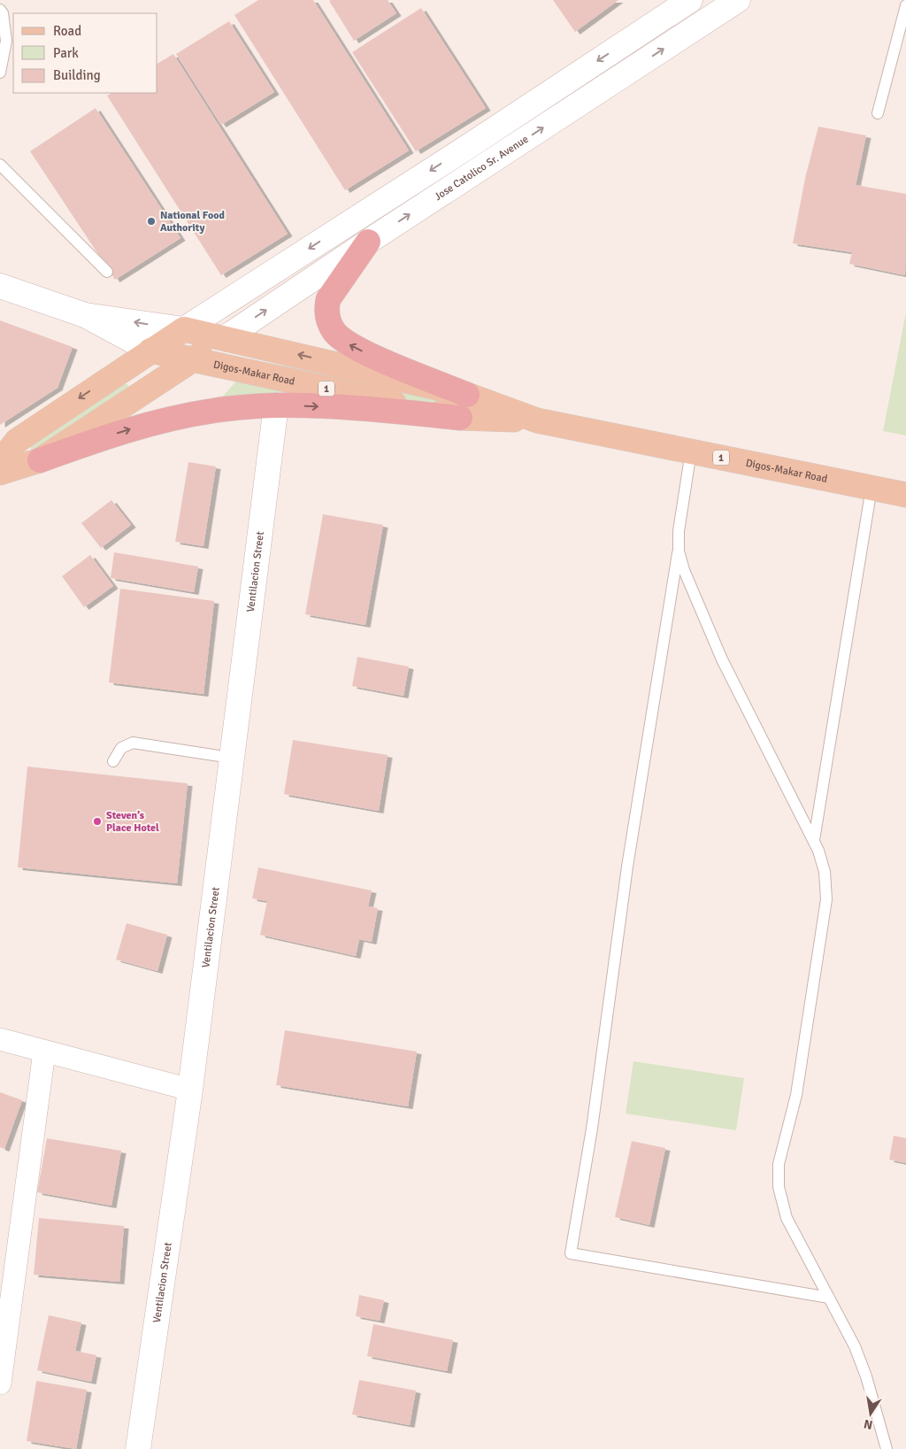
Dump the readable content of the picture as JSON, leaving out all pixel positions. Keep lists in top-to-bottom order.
{
  "streets": {
    "main road": ["Digos-Makar Road", "1"],
    "street": ["Jose Catolico Sr. Avenue", "Ventilacion Street"]
  },
  "crossings": [
    ["Jose Catolico Sr. Avenue", "Digos-Makar Road"],
    ["Jose Catolico Sr. Avenue", "1"],
    ["Digos-Makar Road", "1"]
  ],
  "places": ["National Food Authority", "Steven’s Place Hotel"],
  "legend": ["Road", "Park", "Building"],
  "north": "bottom"
}
